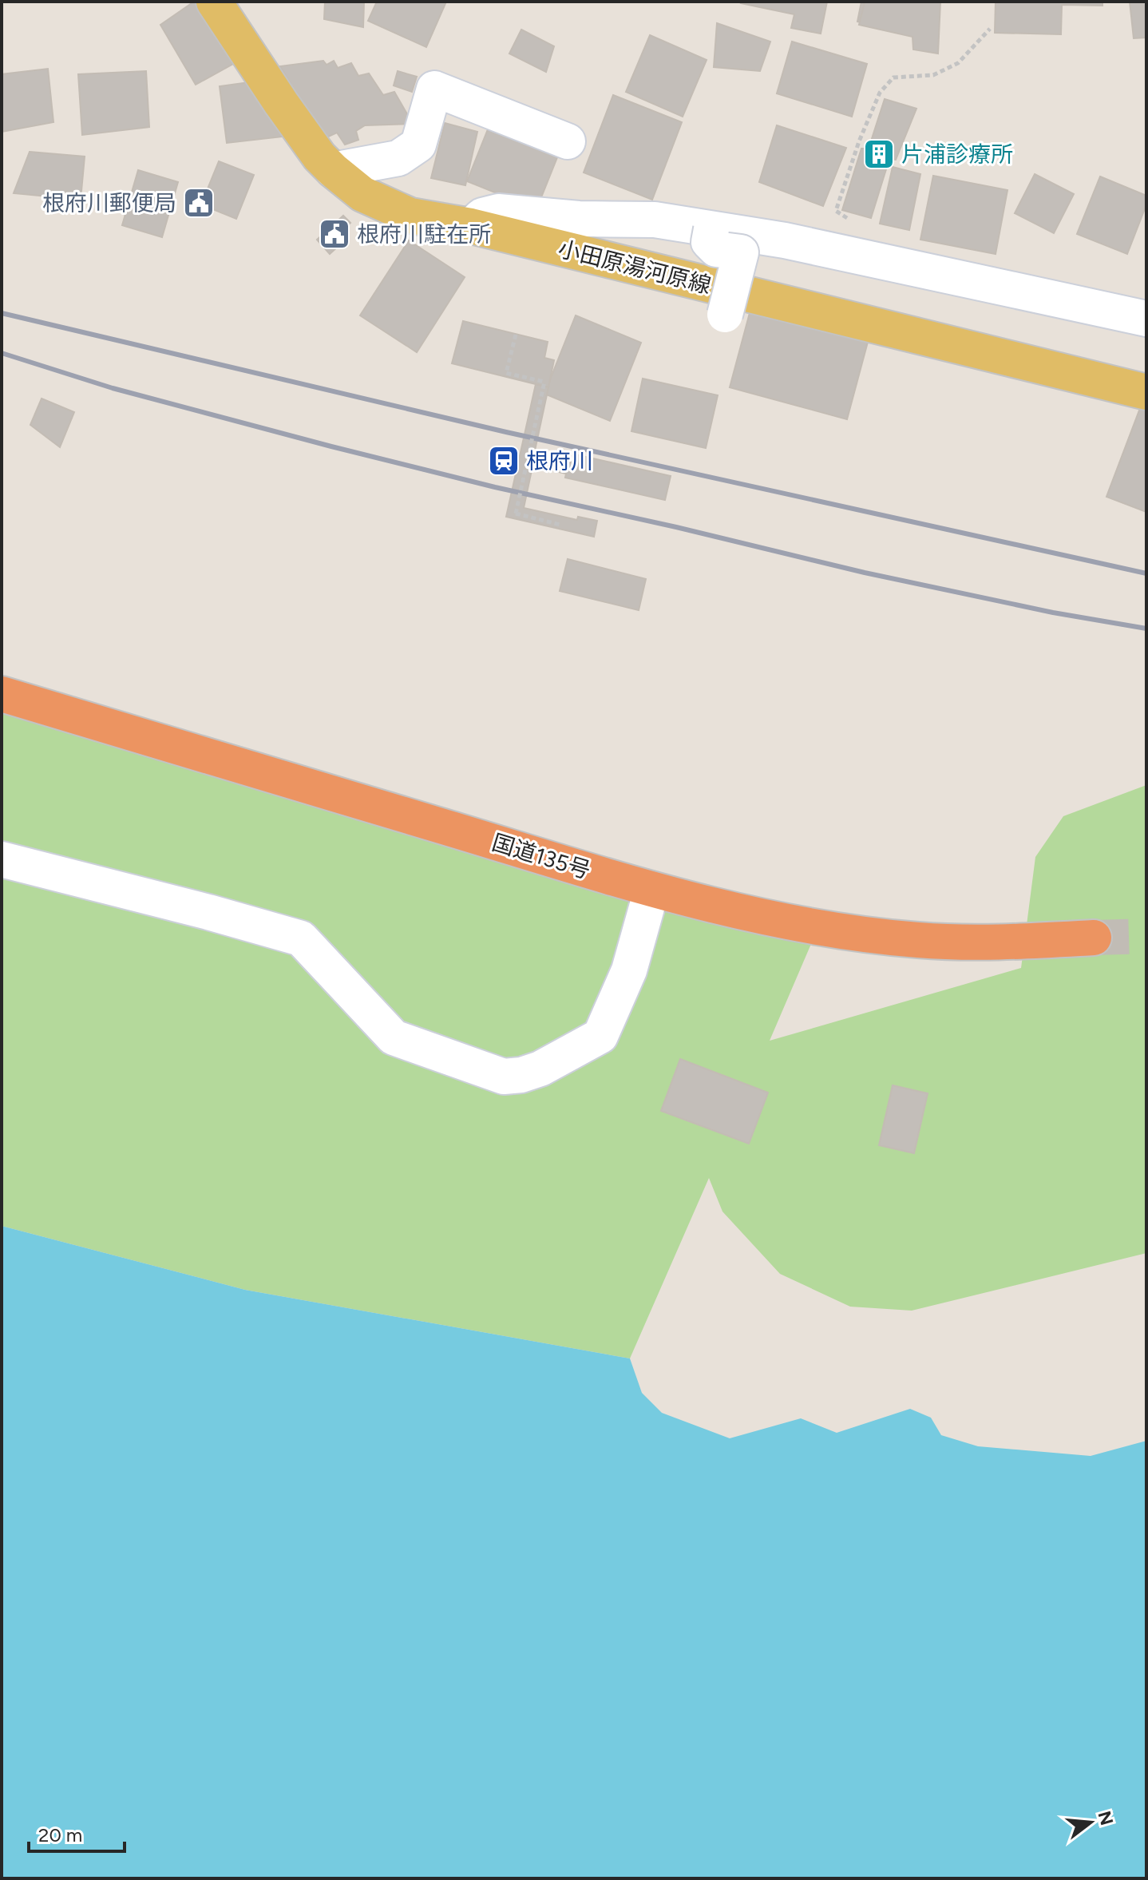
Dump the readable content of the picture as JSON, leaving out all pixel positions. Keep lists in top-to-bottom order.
{
  "streets": {
    "highway": ["国道135号"],
    "main road": ["小田原湯河原線"]
  },
  "places": {
    "building": ["片浦診療所"],
    "public building": ["根府川郵便局", "根府川駐在所"],
    "station": ["根府川"]
  },
  "scale_bar": "20 m",
  "north": "right"
}
